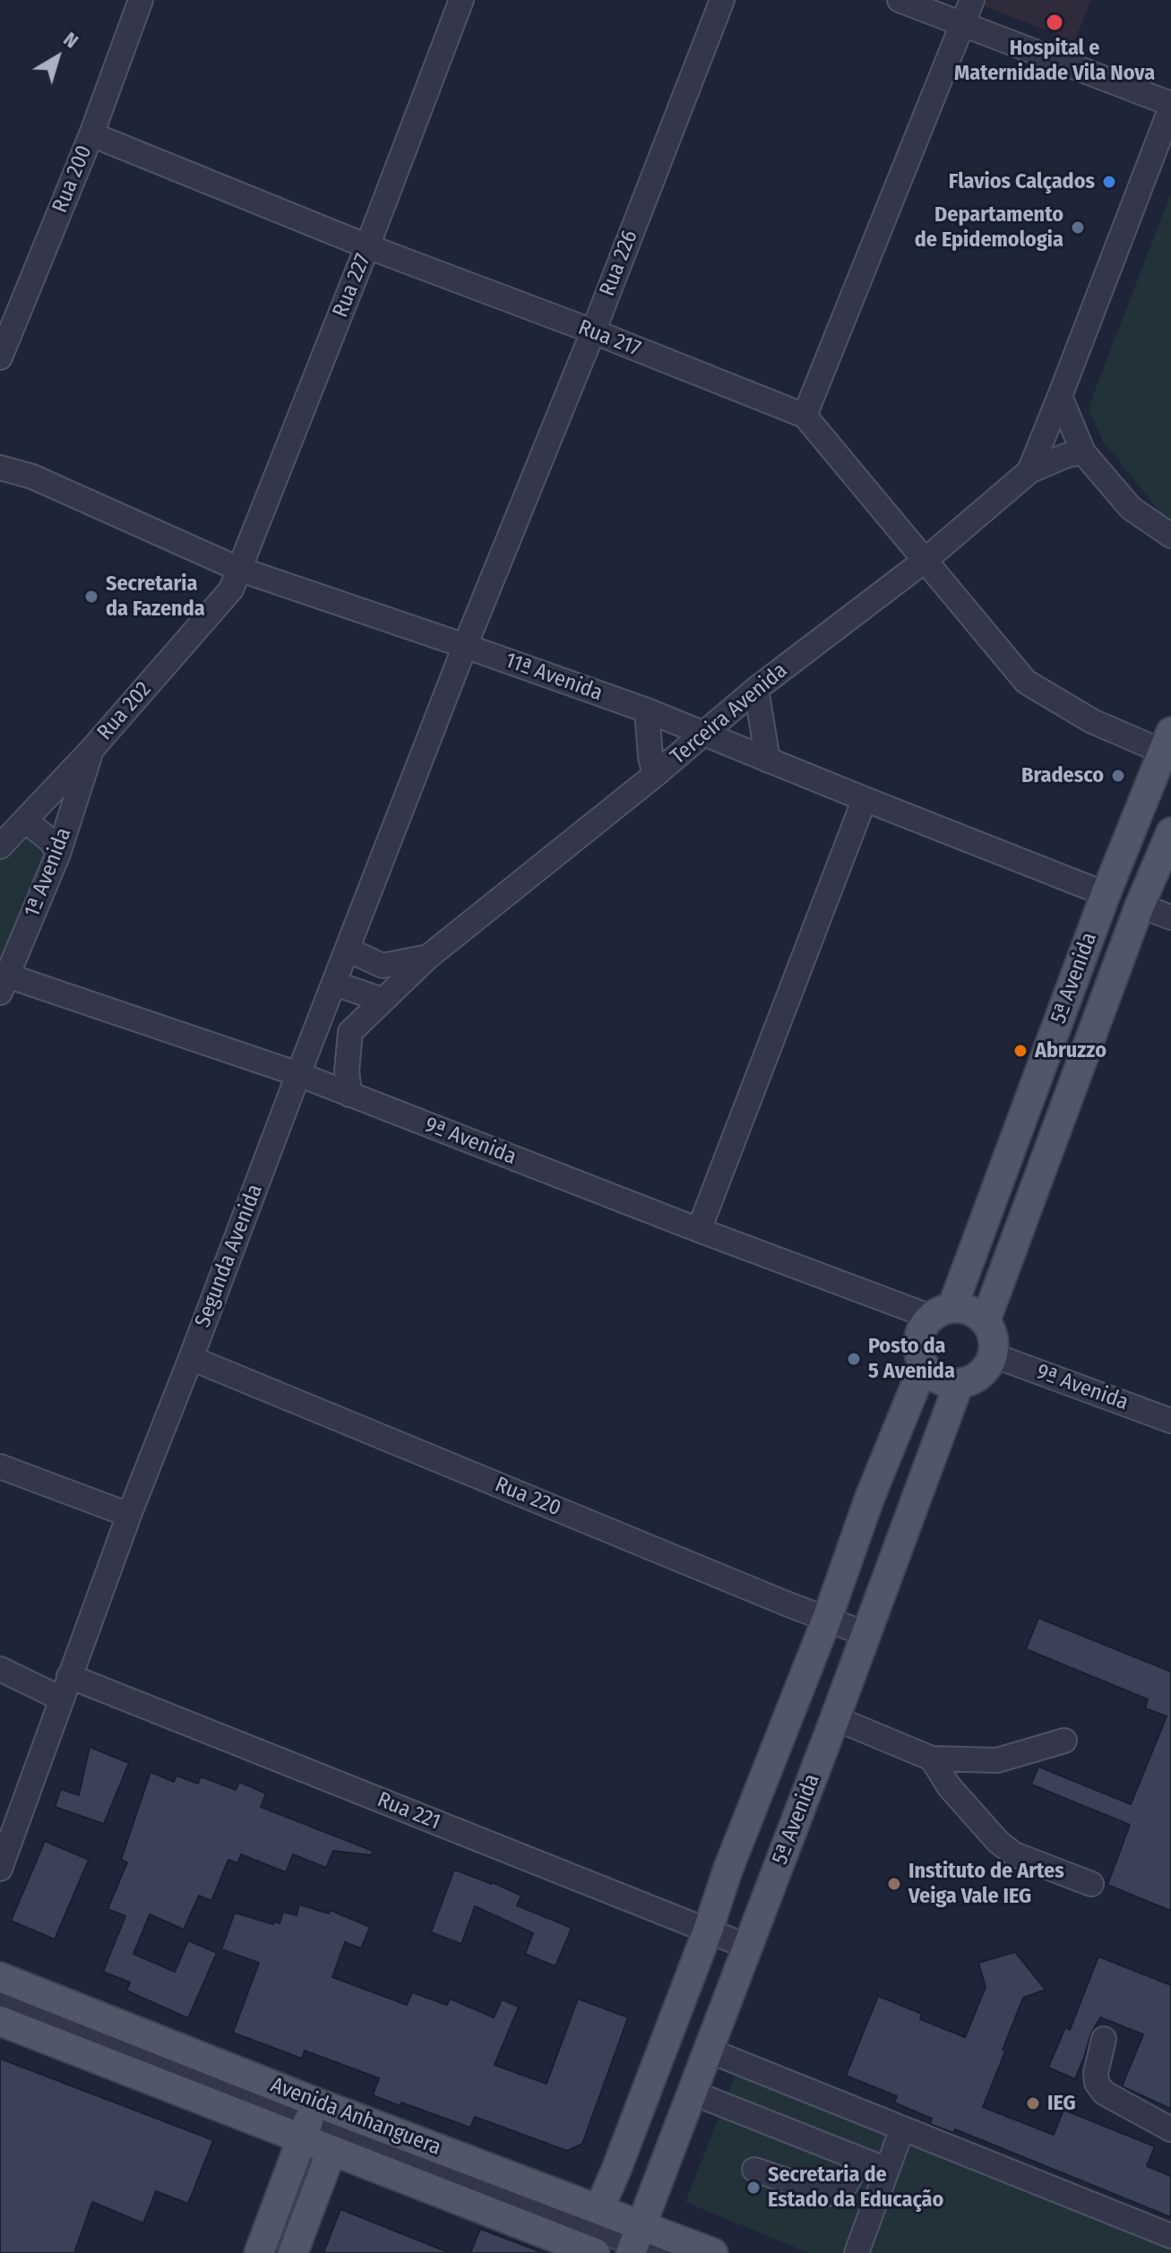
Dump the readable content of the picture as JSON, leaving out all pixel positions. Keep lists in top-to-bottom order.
{
  "streets": {
    "main road": ["5ª Avenida", "Avenida Anhanguera"],
    "street": [
      "Rua 200",
      "Rua 226",
      "Rua 227",
      "Rua 217",
      "11ª Avenida",
      "Rua 202",
      "Terceira Avenida",
      "1ª Avenida",
      "9ª Avenida",
      "Segunda Avenida",
      "Rua 220",
      "Rua 221"
    ]
  },
  "crossings": [
    ["Rua 200", "Rua 217"],
    ["Rua 226", "Rua 217"],
    ["Rua 226", "11ª Avenida"],
    ["Rua 226", "Segunda Avenida"],
    ["Rua 227", "Rua 217"],
    ["Rua 227", "11ª Avenida"],
    ["Rua 227", "Rua 202"],
    ["Rua 217", "Terceira Avenida"],
    ["Rua 217", "5ª Avenida"],
    ["11ª Avenida", "Rua 202"],
    ["11ª Avenida", "Terceira Avenida"],
    ["11ª Avenida", "5ª Avenida"],
    ["11ª Avenida", "Segunda Avenida"],
    ["Rua 202", "1ª Avenida"],
    ["Terceira Avenida", "9ª Avenida"],
    ["Terceira Avenida", "Segunda Avenida"],
    ["1ª Avenida", "9ª Avenida"],
    ["5ª Avenida", "9ª Avenida"],
    ["5ª Avenida", "Rua 220"],
    ["5ª Avenida", "Rua 221"],
    ["5ª Avenida", "Avenida Anhanguera"],
    ["9ª Avenida", "Segunda Avenida"],
    ["Segunda Avenida", "Rua 220"],
    ["Segunda Avenida", "Rua 221"]
  ],
  "places": [
    "Hospital e Maternidade Vila Nova",
    "Flavios Calçados",
    "Departamento de Epidemologia",
    "Secretaria da Fazenda",
    "Bradesco",
    "Abruzzo",
    "Posto da 5 Avenida",
    "Instituto de Artes Veiga Vale IEG",
    "IEG",
    "Secretaria de Estado da Educação"
  ],
  "north": "top right"
}
